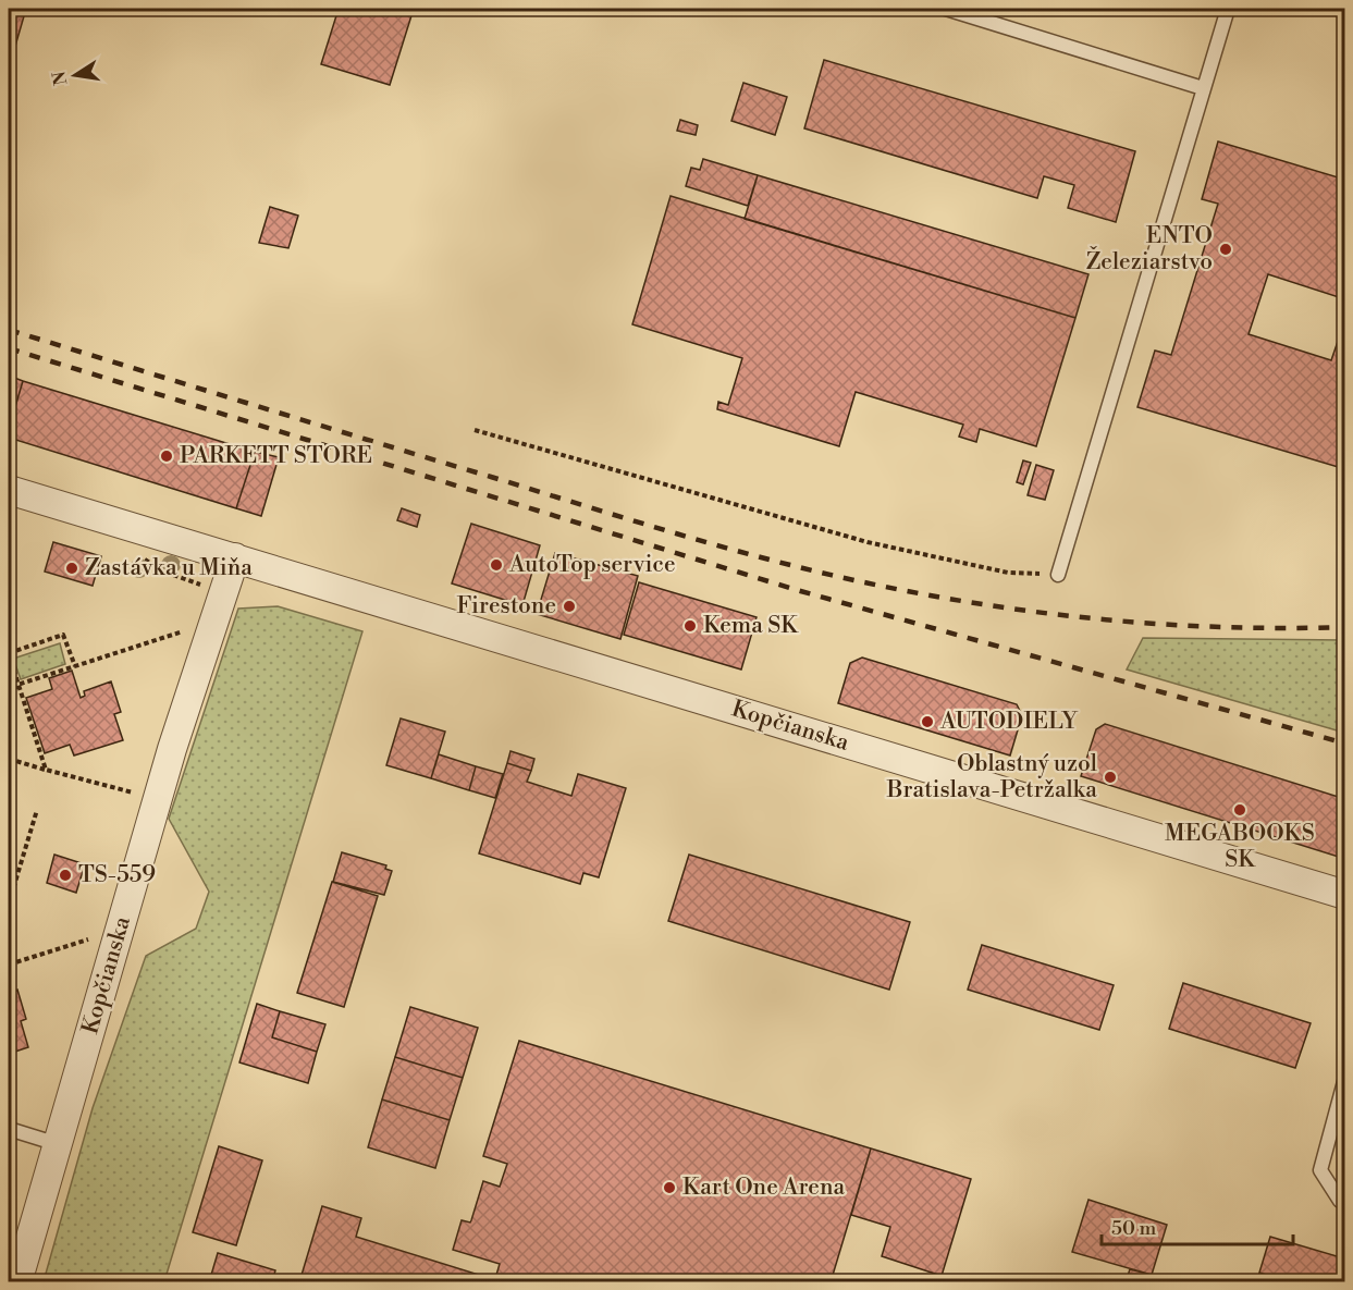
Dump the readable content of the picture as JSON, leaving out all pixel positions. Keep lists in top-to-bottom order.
{
  "streets": {
    "street": ["Kopčianska"]
  },
  "places": [
    "ENTO Železiarstvo",
    "PARKETT STORE",
    "AutoTop service",
    "Zastávka u Miňa",
    "Firestone",
    "Kema SK",
    "AUTODIELY",
    "Oblastný uzol Bratislava-Petržalka",
    "MEGABOOKS SK",
    "TS-559",
    "Kart One Arena"
  ],
  "scale_bar": "50 m",
  "north": "left"
}
